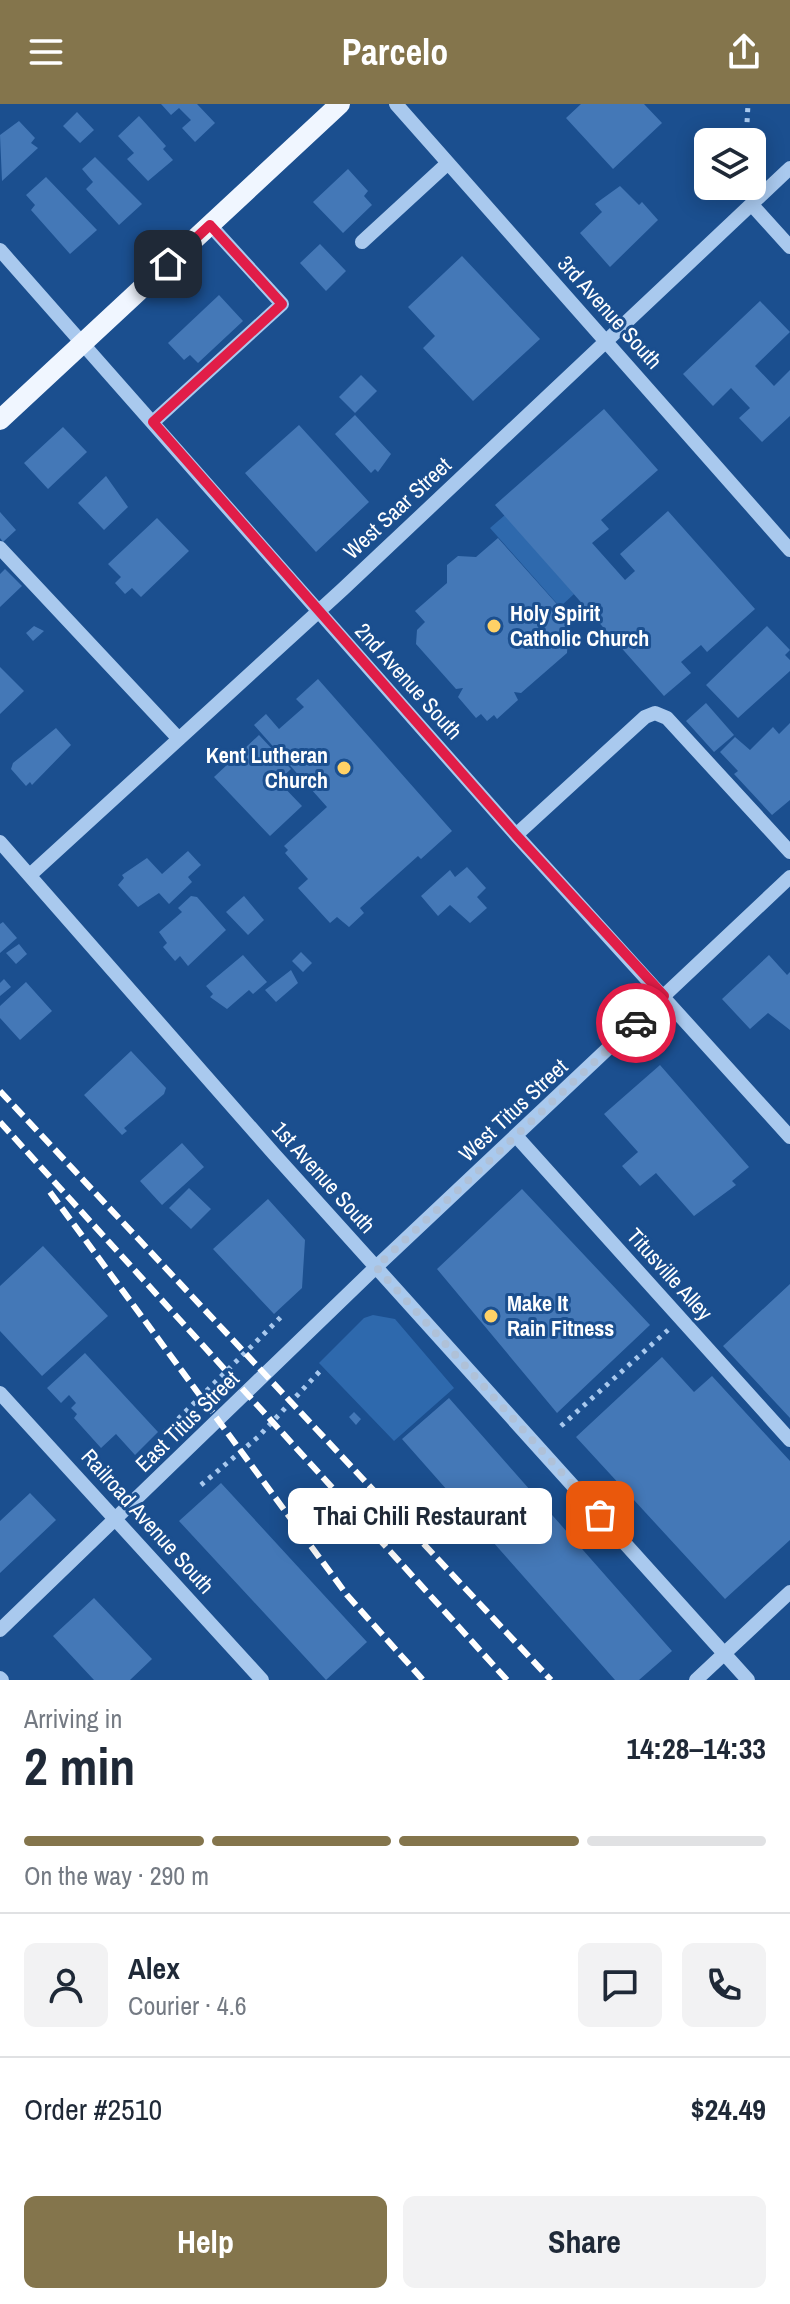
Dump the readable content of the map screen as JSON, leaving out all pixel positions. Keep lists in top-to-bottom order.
{
  "streets": {
    "street": [
      "3rd Avenue South",
      "West Saar Street",
      "2nd Avenue South",
      "West Titus Street",
      "1st Avenue South",
      "Titusville Alley",
      "East Titus Street",
      "Railroad Avenue South"
    ]
  },
  "crossings": [
    ["3rd Avenue South", "West Saar Street"],
    ["West Saar Street", "2nd Avenue South"],
    ["West Saar Street", "1st Avenue South"],
    ["2nd Avenue South", "West Titus Street"],
    ["West Titus Street", "1st Avenue South"],
    ["West Titus Street", "Titusville Alley"],
    ["West Titus Street", "East Titus Street"],
    ["East Titus Street", "Railroad Avenue South"]
  ],
  "places": [
    "Holy Spirit Catholic Church",
    "Kent Lutheran Church",
    "Make It Rain Fitness",
    "Thai Chili Restaurant"
  ],
  "page": {
    "header": "Parcelo",
    "bubble": "Thai Chili Restaurant",
    "heading": ["2 min", "Arriving in", "14:28–14:33"],
    "panel": [
      "Alex",
      "Courier · 4.6",
      "Order #2510",
      "$24.49"
    ],
    "bar": "On the way · 290 m",
    "buttons": ["Help", "Share"]
  }
}
